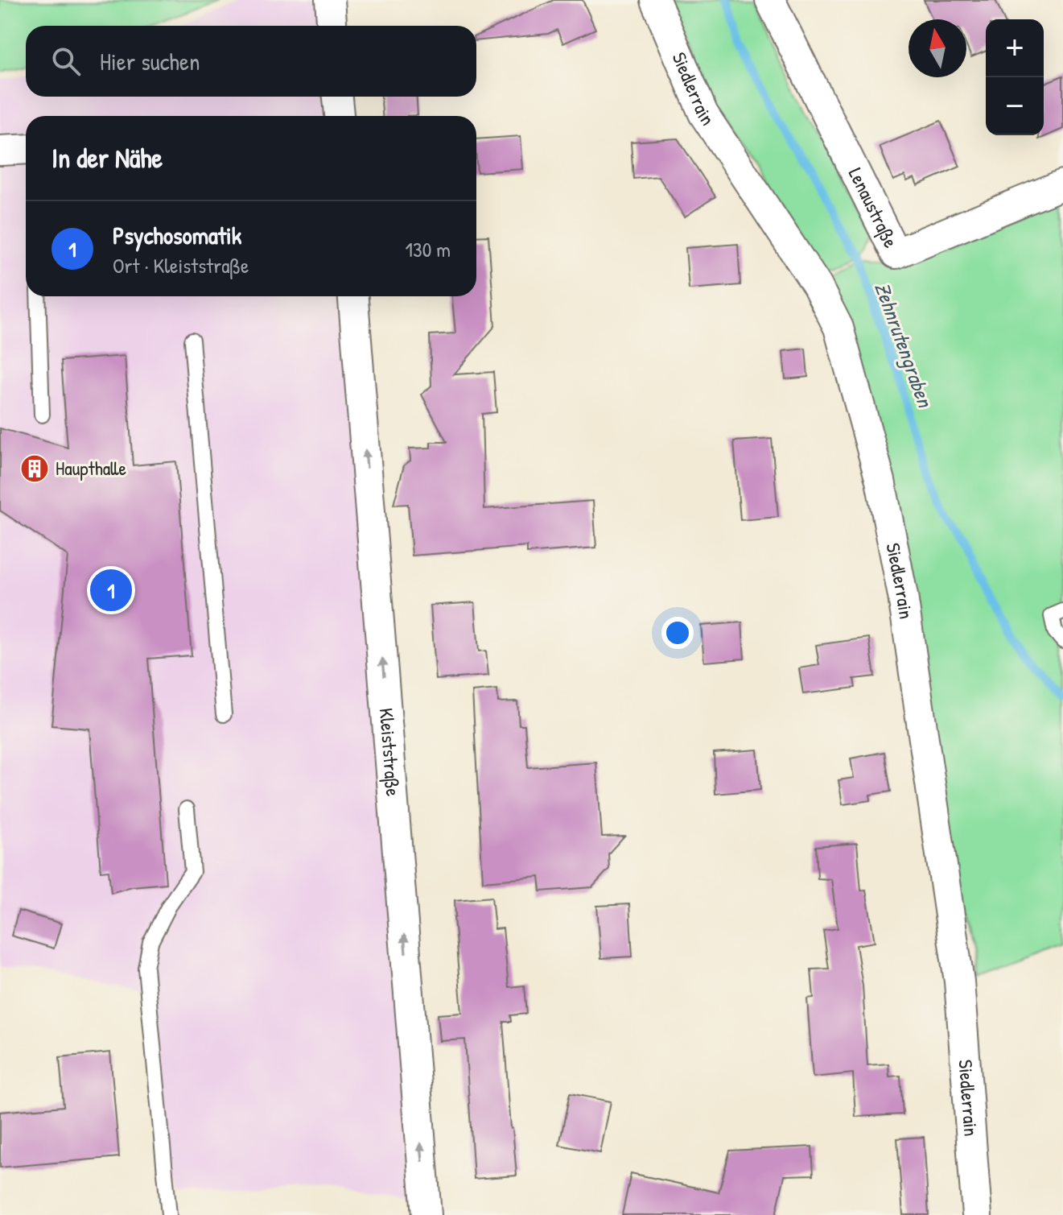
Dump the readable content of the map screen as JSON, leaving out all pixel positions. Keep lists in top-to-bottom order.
{
  "streets": {
    "street": ["Siedlerrain", "Lenaustraße", "Kleiststraße"]
  },
  "one_way": ["Kleiststraße"],
  "water": ["Zehnrutengraben"],
  "places": {
    "building": ["Haupthalle"]
  },
  "north": "top",
  "page": {
    "map_buttons": ["+", "−"],
    "search": "Hier suchen",
    "heading": "In der Nähe",
    "list": [
      {
        "mark": "1",
        "name": "Psychosomatik",
        "note": "Ort · Kleiststraße",
        "value": "130 m"
      }
    ],
    "pins": "1"
  }
}
